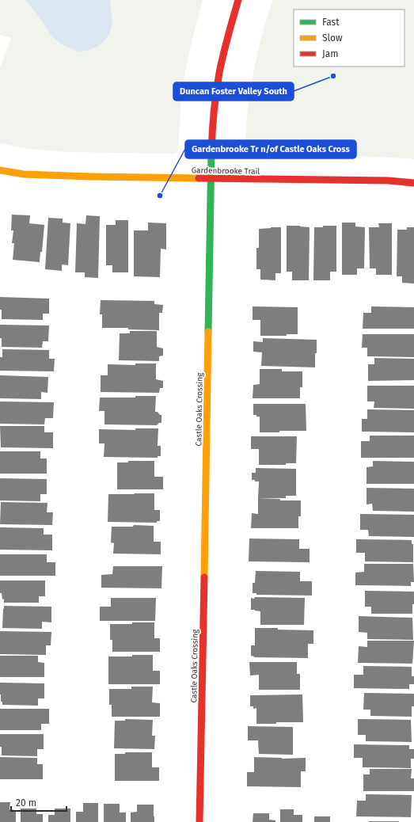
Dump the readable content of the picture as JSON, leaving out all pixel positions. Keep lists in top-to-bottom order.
{
  "streets": {
    "street": ["Gardenbrooke Trail", "Castle Oaks Crossing"]
  },
  "crossings": [
    ["Gardenbrooke Trail", "Castle Oaks Crossing"]
  ],
  "places": ["Duncan Foster Valley South", "Gardenbrooke Tr n/of Castle Oaks Cross"],
  "legend": ["Fast", "Slow", "Jam"],
  "scale_bar": "20 m"
}
